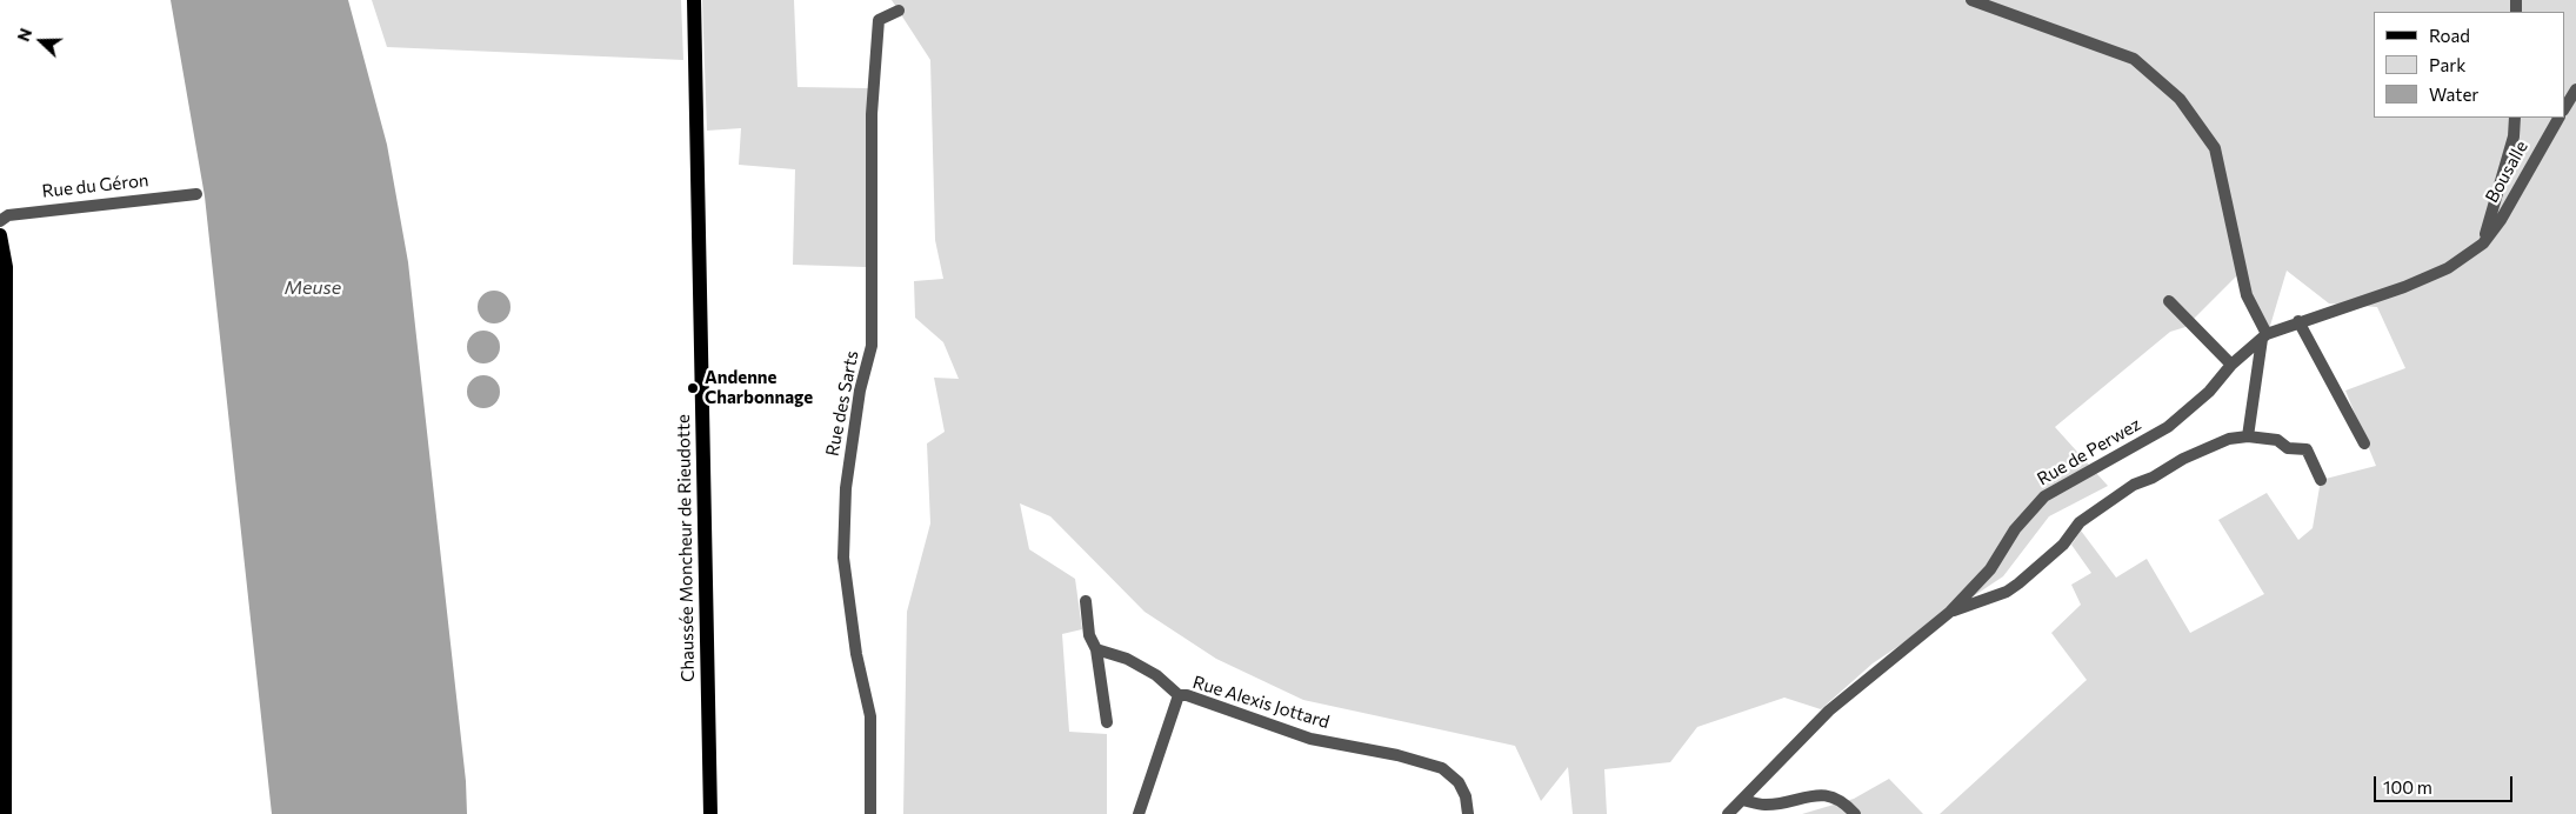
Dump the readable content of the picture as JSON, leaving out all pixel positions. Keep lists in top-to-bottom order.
{
  "streets": {
    "main road": ["Chaussée Moncheur de Rieudotte"],
    "street": [
      "Bousalle",
      "Rue du Géron",
      "Rue des Sarts",
      "Rue de Perwez",
      "Rue Alexis Jottard"
    ]
  },
  "crossings": [
    ["Bousalle", "Rue de Perwez"]
  ],
  "water": ["Meuse"],
  "places": ["Andenne Charbonnage"],
  "legend": ["Road", "Park", "Water"],
  "scale_bar": "100 m",
  "north": "left"
}
